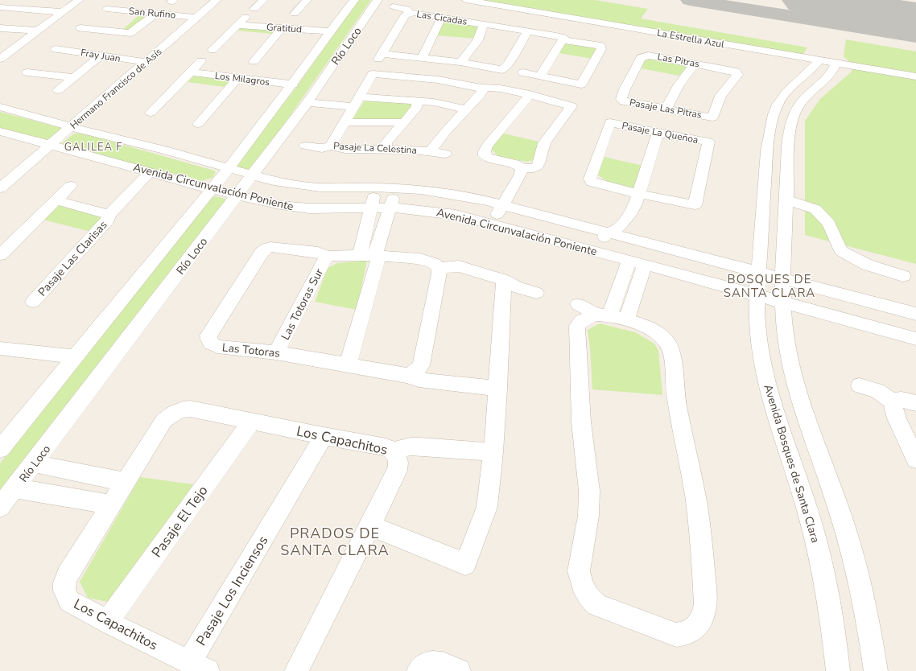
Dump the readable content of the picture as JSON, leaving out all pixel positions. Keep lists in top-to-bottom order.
{
  "streets": {
    "street": [
      "San Rufino",
      "Las Cicadas",
      "Gratitud",
      "La Estrella Azul",
      "Río Loco",
      "Fray Juan",
      "Las Pitras",
      "Los Milagros",
      "Hermano Francisco de Asís",
      "Pasaje Las Pitras",
      "Pasaje La Queñoa",
      "Pasaje La Celestina",
      "Avenida Circunvalación Poniente",
      "Pasaje Las Clarisas",
      "Las Totoras Sur",
      "Las Totoras",
      "Los Capachitos",
      "Avenida Bosques de Santa Clara",
      "Pasaje El Tejo",
      "Pasaje Los Inciensos"
    ]
  },
  "crossings": [
    ["San Rufino", "Hermano Francisco de Asís"],
    ["Las Cicadas", "La Estrella Azul"],
    ["Gratitud", "Río Loco"],
    ["La Estrella Azul", "Las Pitras"],
    ["La Estrella Azul", "Avenida Bosques de Santa Clara"],
    ["Río Loco", "Los Milagros"],
    ["Río Loco", "Avenida Circunvalación Poniente"],
    ["Fray Juan", "Hermano Francisco de Asís"],
    ["Las Pitras", "Pasaje Las Pitras"],
    ["Hermano Francisco de Asís", "Avenida Circunvalación Poniente"],
    ["Avenida Circunvalación Poniente", "Pasaje Las Clarisas"],
    ["Avenida Circunvalación Poniente", "Avenida Bosques de Santa Clara"],
    ["Las Totoras Sur", "Las Totoras"],
    ["Los Capachitos", "Pasaje El Tejo"],
    ["Los Capachitos", "Pasaje Los Inciensos"]
  ],
  "districts": ["GALILEA F", "BOSQUES DE SANTA CLARA", "PRADOS DE SANTA CLARA"]
}
